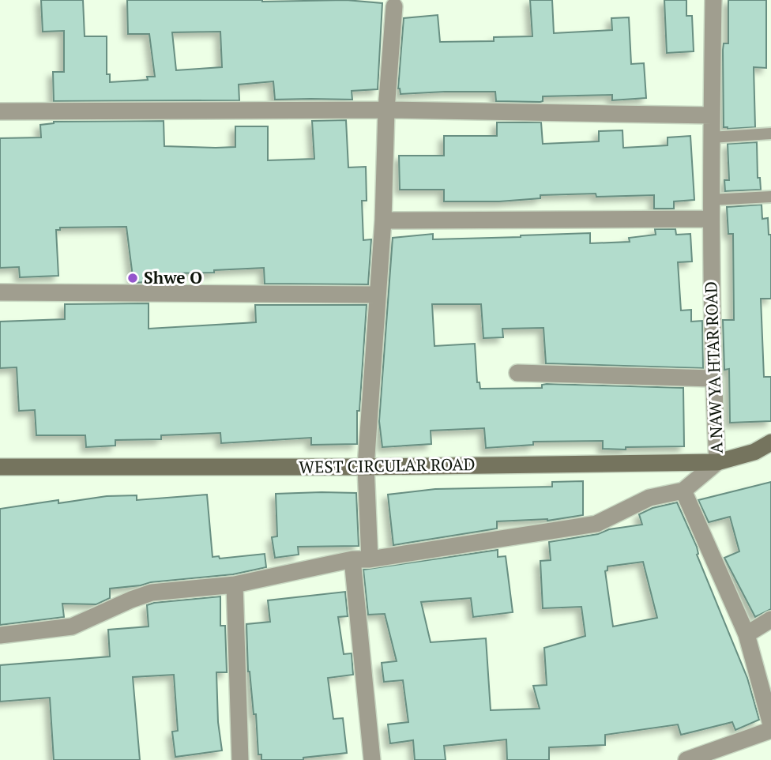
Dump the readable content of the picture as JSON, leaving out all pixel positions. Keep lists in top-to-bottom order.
{
  "streets": {
    "street": ["A NAW YA HTAR ROAD", "WEST CIRCULAR ROAD"]
  },
  "crossings": [
    ["A NAW YA HTAR ROAD", "WEST CIRCULAR ROAD"]
  ],
  "places": ["Shwe O"]
}
